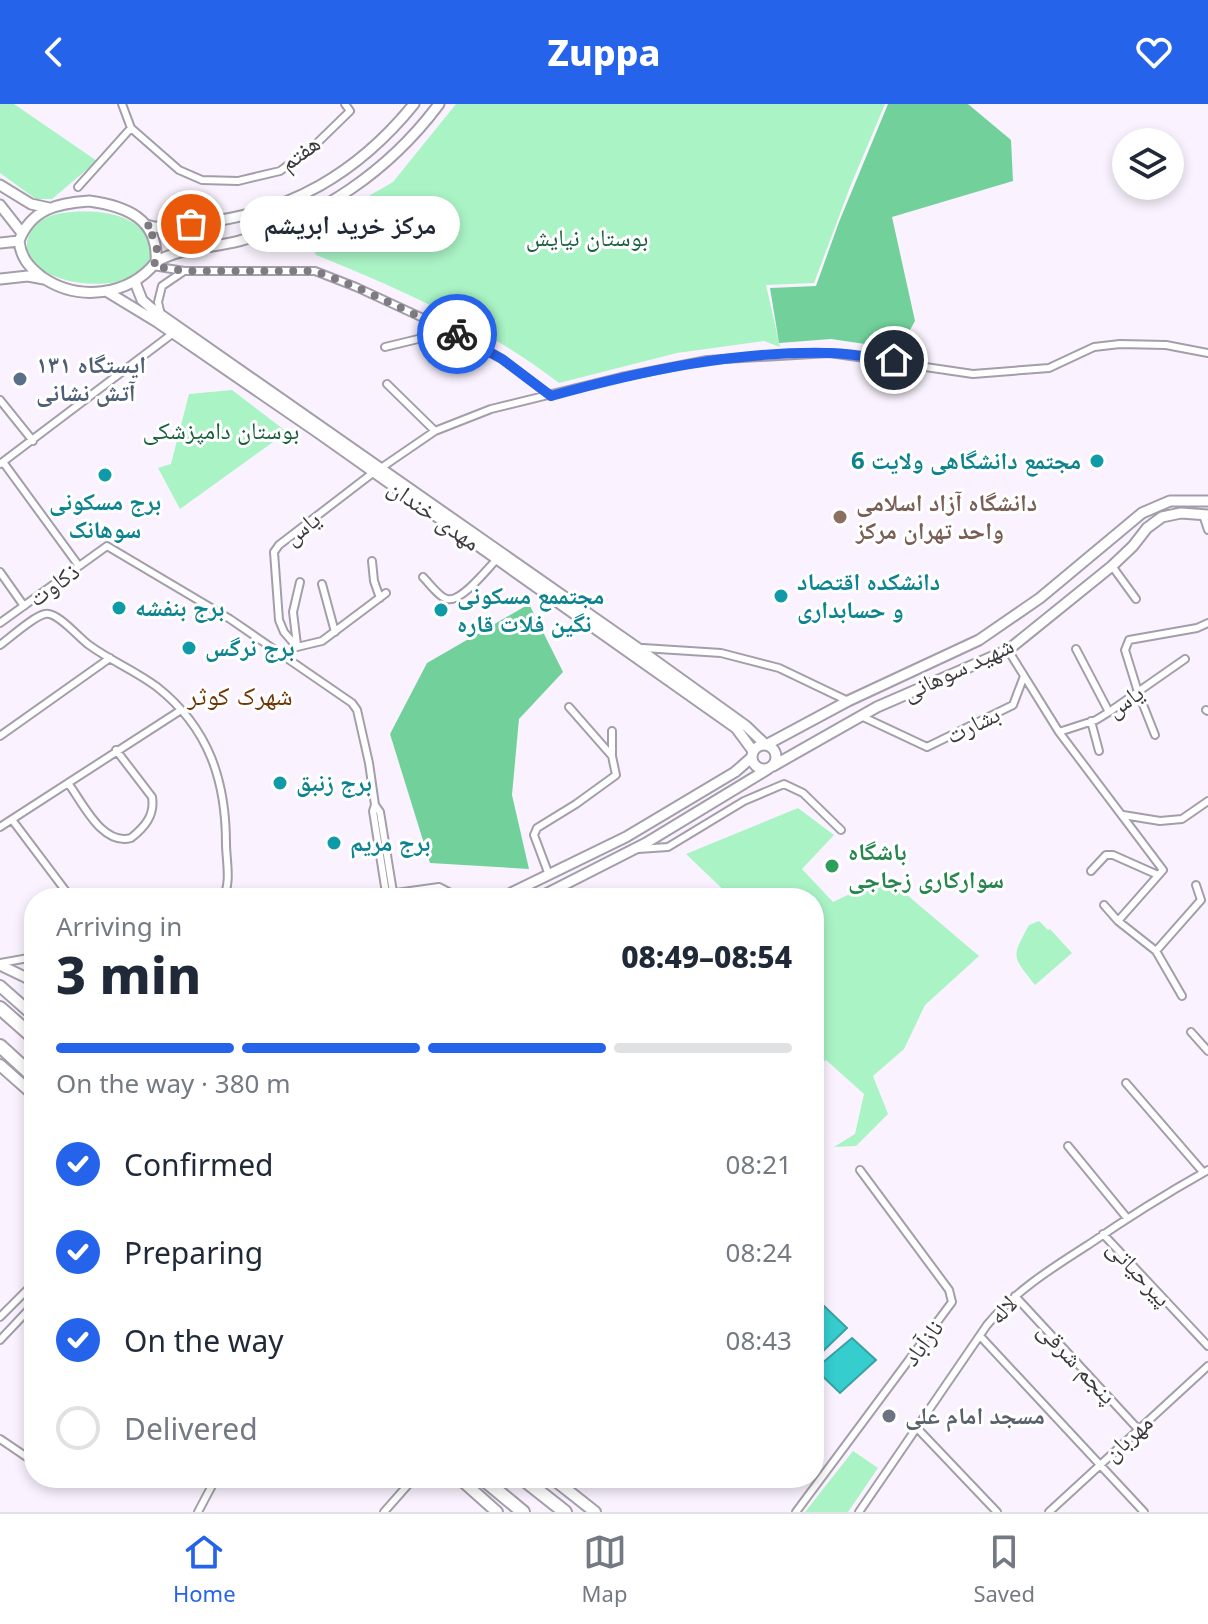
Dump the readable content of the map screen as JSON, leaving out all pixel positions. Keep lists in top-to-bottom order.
{
  "streets": {
    "main road": ["مهدی خندان", "شهید سوهانی"],
    "street": [
      "هفتم",
      "یاس",
      "ذکاوت",
      "بشارت",
      "پیرحیاتی",
      "لاله",
      "نازآباد",
      "پنجم شرقی",
      "مهربان"
    ]
  },
  "crossings": [
    ["مهدی خندان", "یاس"],
    ["مهدی خندان", "شهید سوهانی"],
    ["شهید سوهانی", "بشارت"],
    ["پیرحیاتی", "لاله"],
    ["لاله", "پنجم شرقی"],
    ["پنجم شرقی", "مهربان"]
  ],
  "districts": ["شهرک کوثر"],
  "parks": ["بوستان نیایش", "بوستان دامپزشکی"],
  "places": [
    "مرکز خرید ابریشم",
    "ایستگاه ۱۳۱ آتش نشانی",
    "مجتمع دانشگاهی ولایت 6",
    "برج مسکونی سوهانک",
    "دانشگاه آزاد اسلامی واحد تهران مرکز",
    "دانشکده اقتصاد و حسابداری",
    "برج بنفشه",
    "مجتممع مسکونی نگین فلات قاره",
    "برج نرگس",
    "برج زنبق",
    "برج مریم",
    "باشگاه سواركاری زجاجی",
    "مسجد امام علی"
  ],
  "page": {
    "header": "Zuppa",
    "bubble": "مرکز خرید ابریشم",
    "heading": ["3 min", "Arriving in", "08:49–08:54"],
    "bar": "On the way · 380 m",
    "list": [
      ["Confirmed", "08:21"],
      ["Preparing", "08:24"],
      ["On the way", "08:43"],
      "Delivered"
    ],
    "tabs": ["Home", "Map", "Saved"]
  }
}
